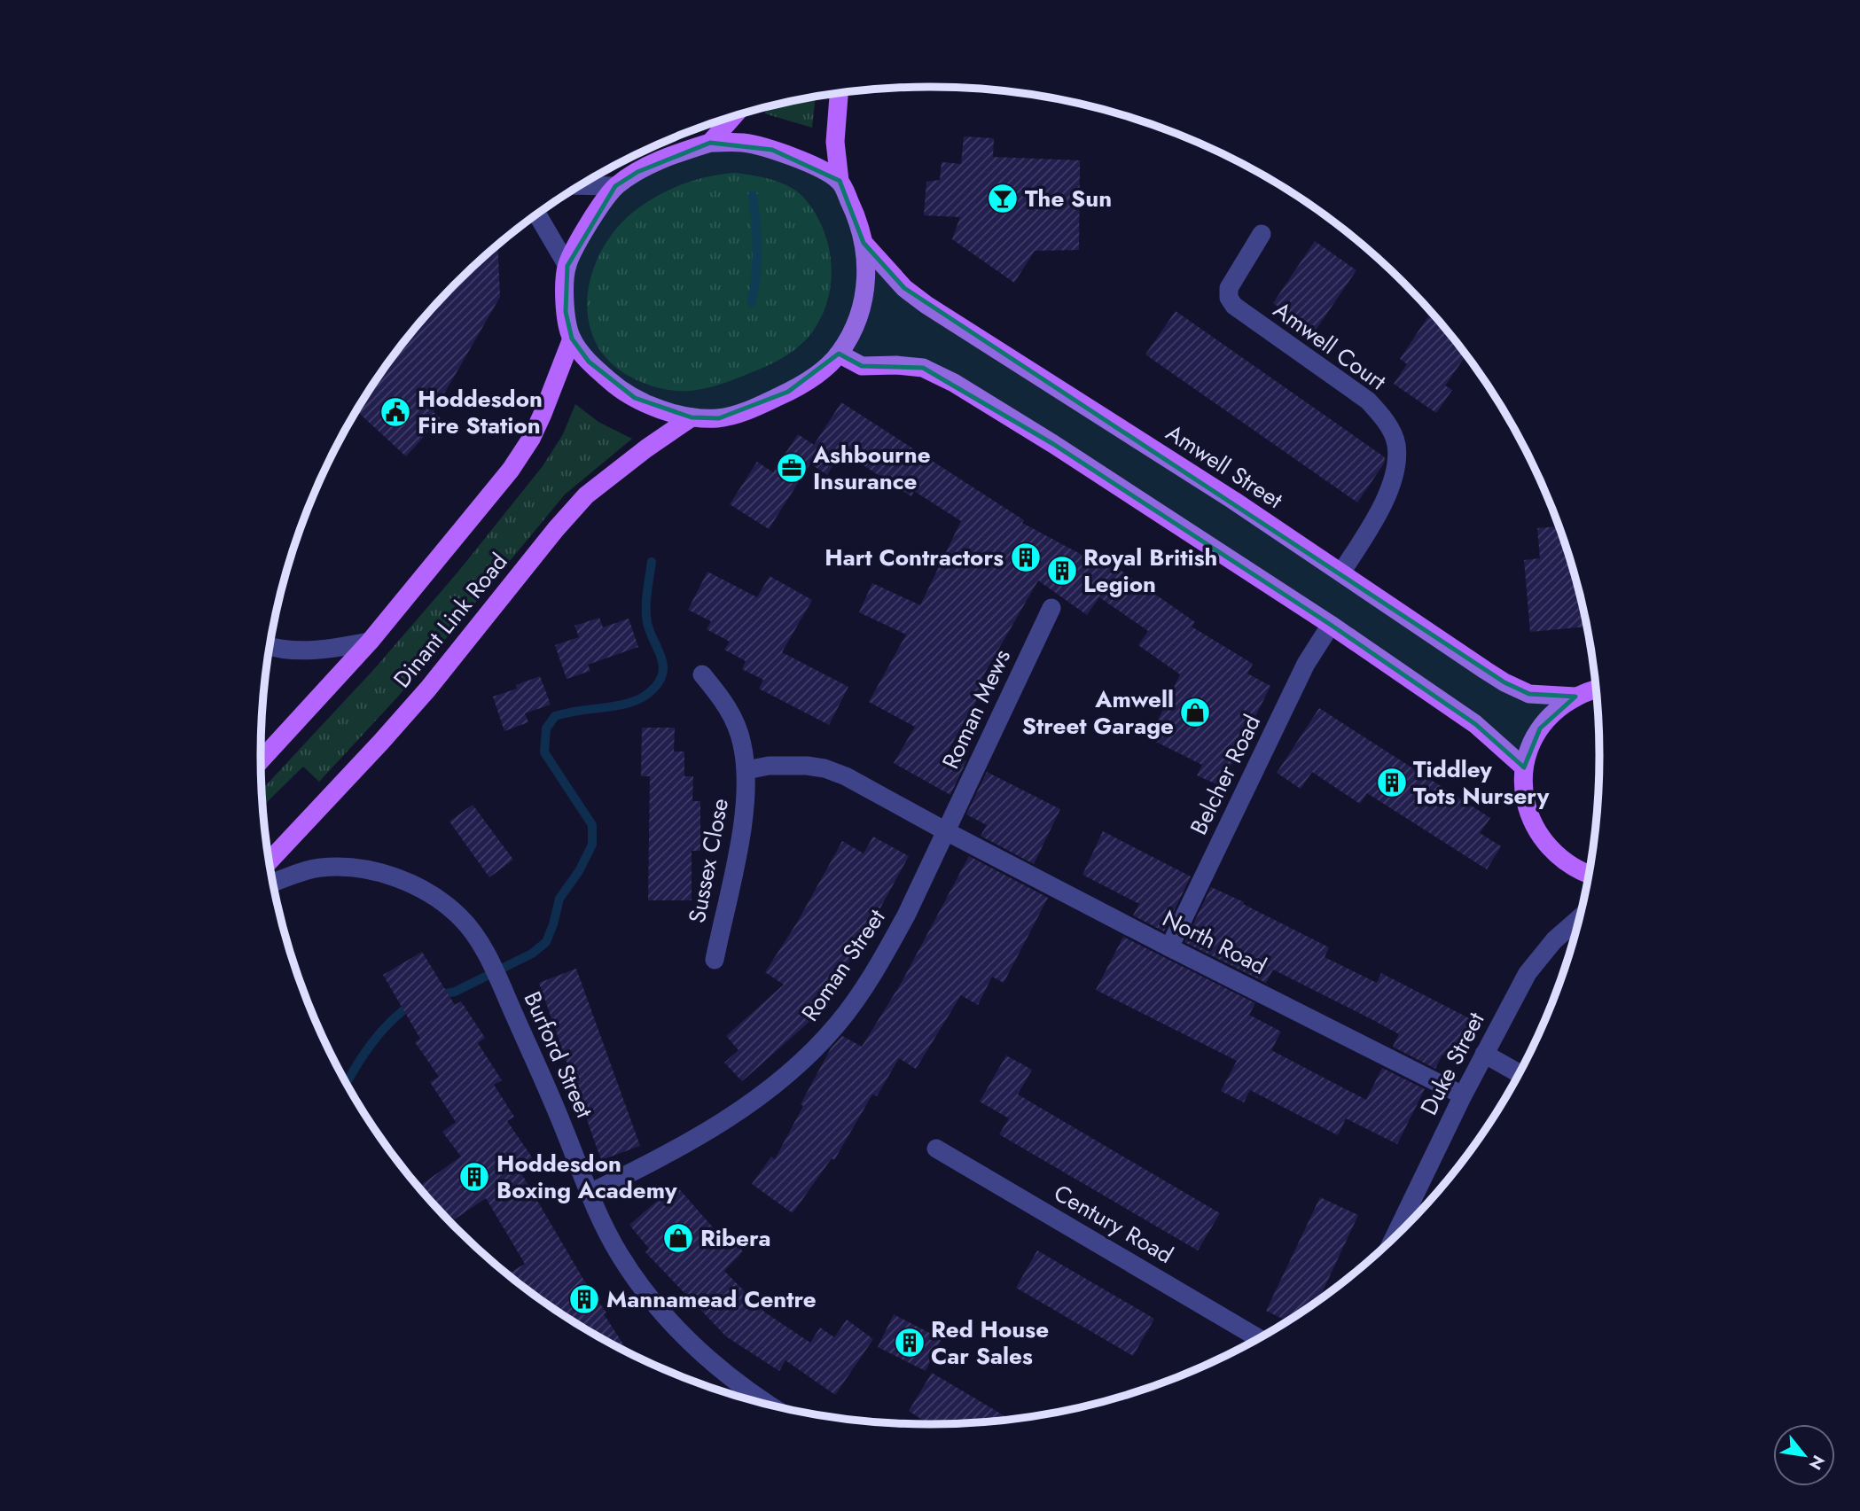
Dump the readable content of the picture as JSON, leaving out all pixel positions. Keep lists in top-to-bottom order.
{
  "streets": {
    "main road": ["Amwell Street", "Dinant Link Road"],
    "street": [
      "Amwell Court",
      "Roman Mews",
      "Belcher Road",
      "Sussex Close",
      "North Road",
      "Roman Street",
      "Burford Street",
      "Duke Street",
      "Century Road"
    ]
  },
  "crossings": [
    ["Amwell Court", "Amwell Street"],
    ["Roman Mews", "Sussex Close"],
    ["Roman Mews", "North Road"],
    ["Roman Mews", "Roman Street"],
    ["Belcher Road", "North Road"],
    ["Sussex Close", "North Road"],
    ["Sussex Close", "Roman Street"],
    ["North Road", "Roman Street"],
    ["North Road", "Duke Street"],
    ["Roman Street", "Burford Street"]
  ],
  "places": {
    "bar": ["The Sun"],
    "public building": ["Hoddesdon Fire Station"],
    "office": ["Ashbourne Insurance"],
    "building": [
      "Hart Contractors",
      "Royal British Legion",
      "Tiddley Tots Nursery",
      "Hoddesdon Boxing Academy",
      "Mannamead Centre",
      "Red House Car Sales"
    ],
    "shop": ["Amwell Street Garage", "Ribera"]
  },
  "north": "bottom right"
}
